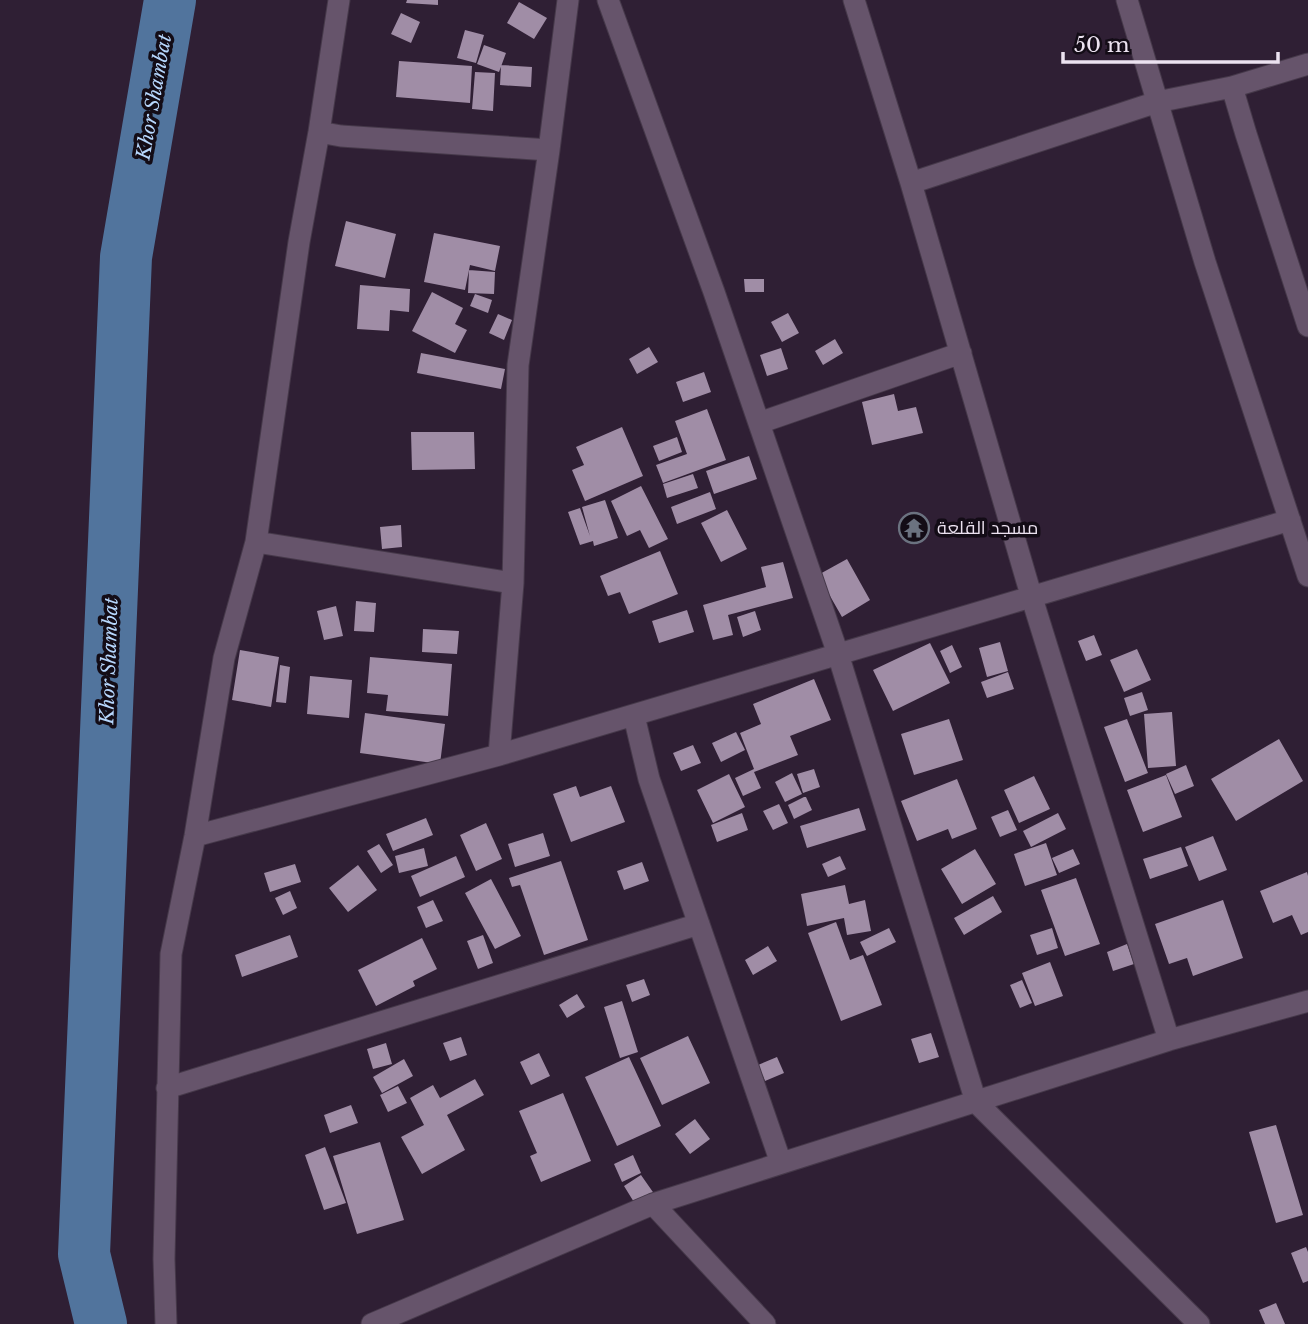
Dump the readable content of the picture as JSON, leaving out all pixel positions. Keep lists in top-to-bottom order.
{
  "water": ["Khor Shambat"],
  "places": {
    "temple": ["مسجد القلعة"]
  },
  "scale_bar": "50 m"
}
